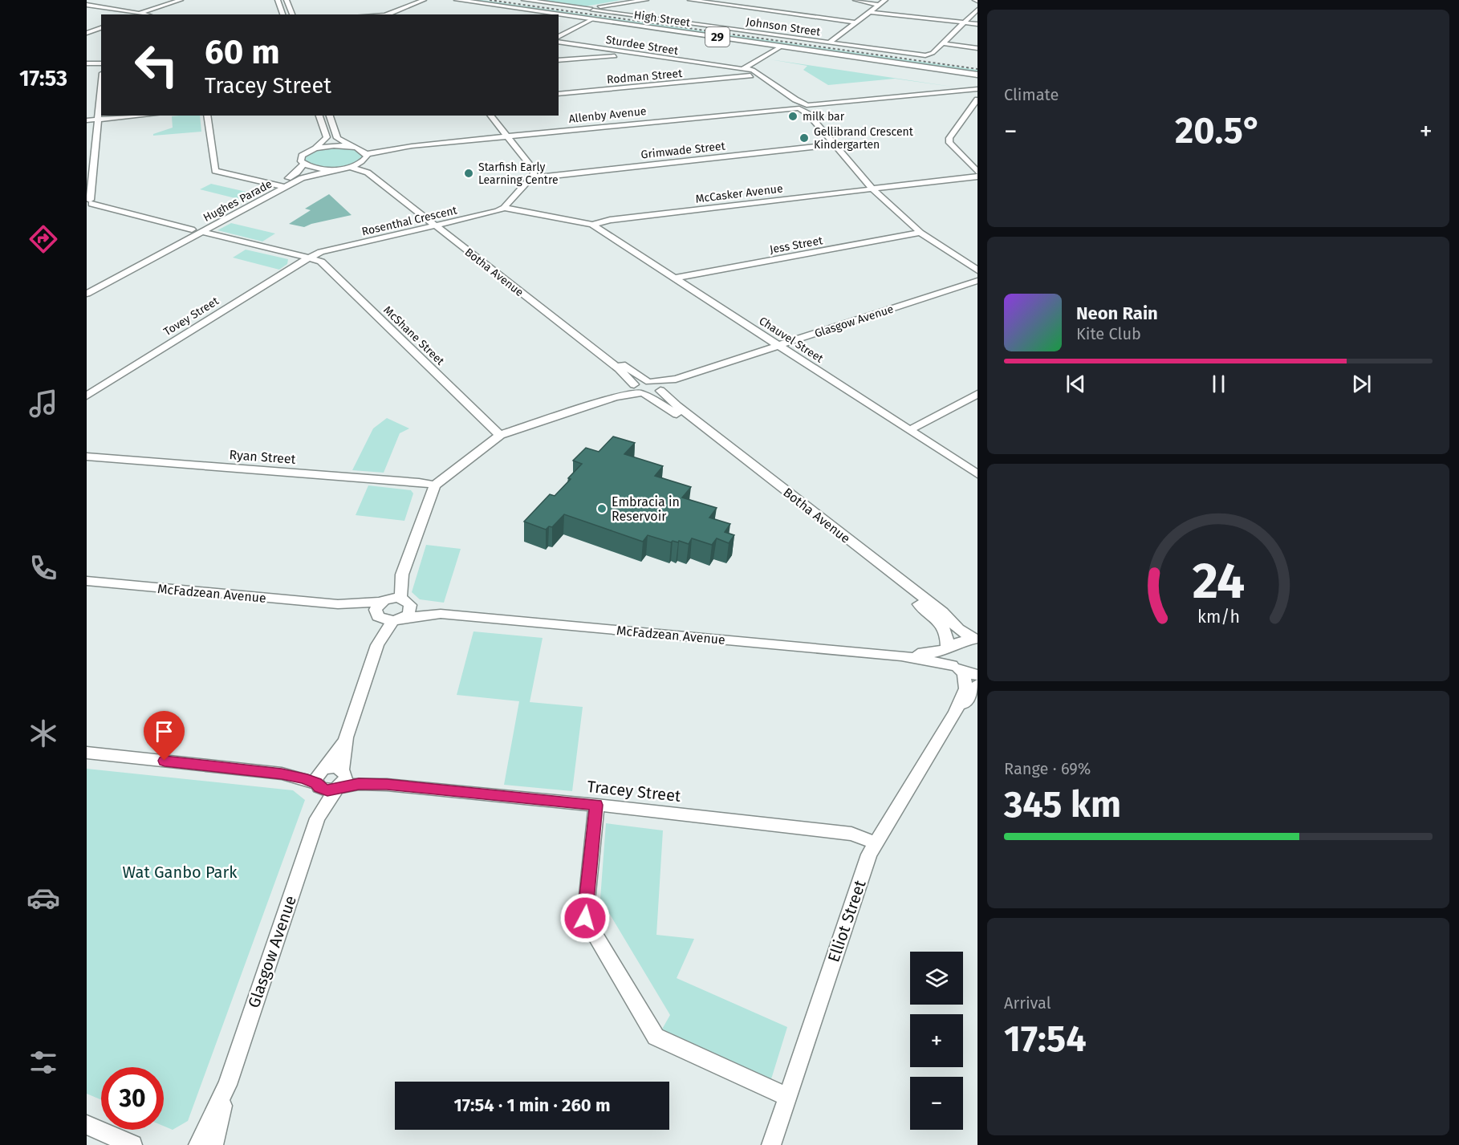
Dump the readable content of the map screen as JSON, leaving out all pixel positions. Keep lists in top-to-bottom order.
{
  "streets": {
    "main road": ["High Street", "29"],
    "street": [
      "Johnson Street",
      "Sturdee Street",
      "Rodman Street",
      "Allenby Avenue",
      "Grimwade Street",
      "McCasker Avenue",
      "Hughes Parade",
      "Rosenthal Crescent",
      "Jess Street",
      "Botha Avenue",
      "Tovey Street",
      "Glasgow Avenue",
      "McShane Street",
      "Chauvel Street",
      "Ryan Street",
      "McFadzean Avenue",
      "Tracey Street",
      "Elliot Street"
    ]
  },
  "crossings": [
    ["High Street", "Rodman Street"],
    ["Sturdee Street", "Rodman Street"],
    ["Sturdee Street", "Allenby Avenue"],
    ["Sturdee Street", "Grimwade Street"],
    ["Sturdee Street", "McCasker Avenue"],
    ["Sturdee Street", "Jess Street"],
    ["Allenby Avenue", "Hughes Parade"],
    ["Allenby Avenue", "Botha Avenue"],
    ["McCasker Avenue", "Rosenthal Crescent"],
    ["McCasker Avenue", "Chauvel Street"],
    ["Rosenthal Crescent", "Botha Avenue"],
    ["Rosenthal Crescent", "Tovey Street"],
    ["Rosenthal Crescent", "McShane Street"],
    ["Jess Street", "Chauvel Street"],
    ["Botha Avenue", "Glasgow Avenue"],
    ["Botha Avenue", "McFadzean Avenue"],
    ["Botha Avenue", "Elliot Street"],
    ["Tovey Street", "McShane Street"],
    ["Glasgow Avenue", "McShane Street"],
    ["Glasgow Avenue", "Chauvel Street"],
    ["Glasgow Avenue", "Ryan Street"],
    ["Glasgow Avenue", "McFadzean Avenue"],
    ["Glasgow Avenue", "Tracey Street"],
    ["McFadzean Avenue", "Elliot Street"],
    ["Tracey Street", "Elliot Street"]
  ],
  "parks": ["Wat Ganbo Park"],
  "places": [
    "milk bar",
    "Gellibrand Crescent Kindergarten",
    "Starfish Early Learning Centre",
    "Embracia in Reservoir"
  ],
  "page": {
    "tabs": "17:53",
    "tile": [
      "Climate",
      ["Range · 69%", "345 km"],
      ["Arrival", "17:54"]
    ],
    "turn": ["60 m", "Tracey Street"],
    "heat": ["−", "20.5°", "+"],
    "song": ["Neon Rain", "Kite Club"],
    "map_buttons": ["+", "−"],
    "limit": "30",
    "trip": "17:54 · 1 min · 260 m",
    "gauge": ["24", "km/h"]
  }
}
